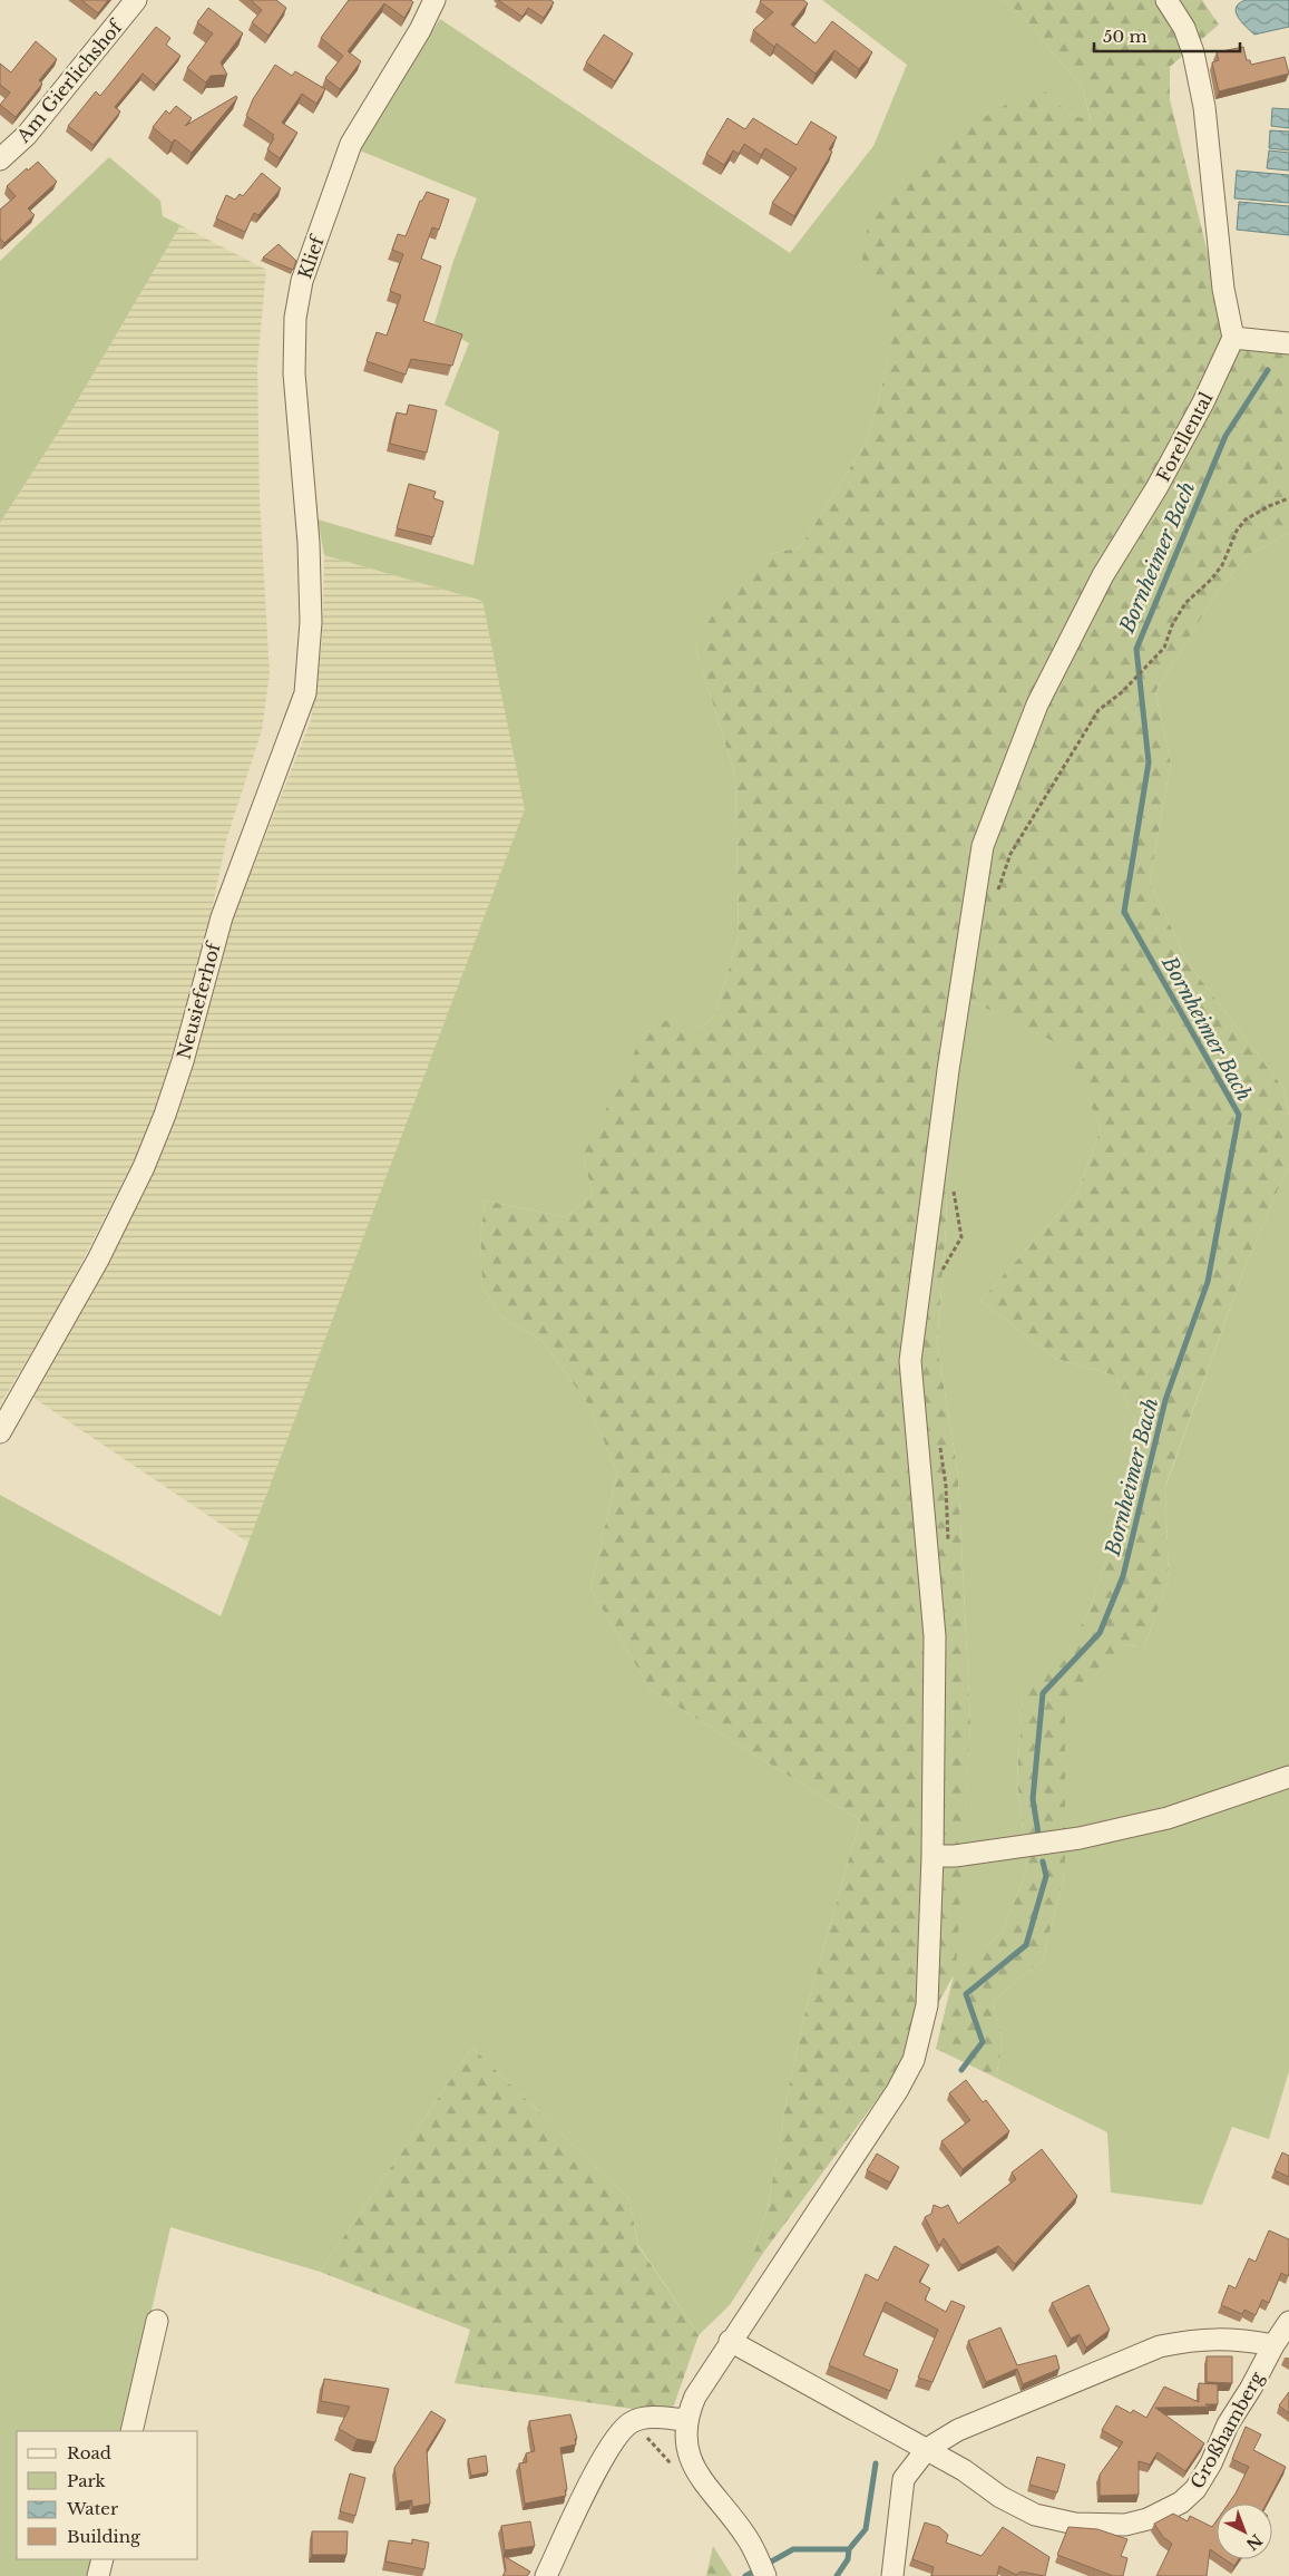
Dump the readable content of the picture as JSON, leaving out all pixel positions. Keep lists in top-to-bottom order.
{
  "streets": {
    "street": [
      "Am Gierlichshof",
      "Klief",
      "Forellental",
      "Neusieferhof",
      "Großhamberg"
    ]
  },
  "crossings": [
    ["Klief", "Neusieferhof"],
    ["Forellental", "Großhamberg"]
  ],
  "water": ["Bornheimer Bach"],
  "legend": [
    "Road",
    "Park",
    "Water",
    "Building"
  ],
  "scale_bar": "50 m",
  "north": "bottom right"
}
